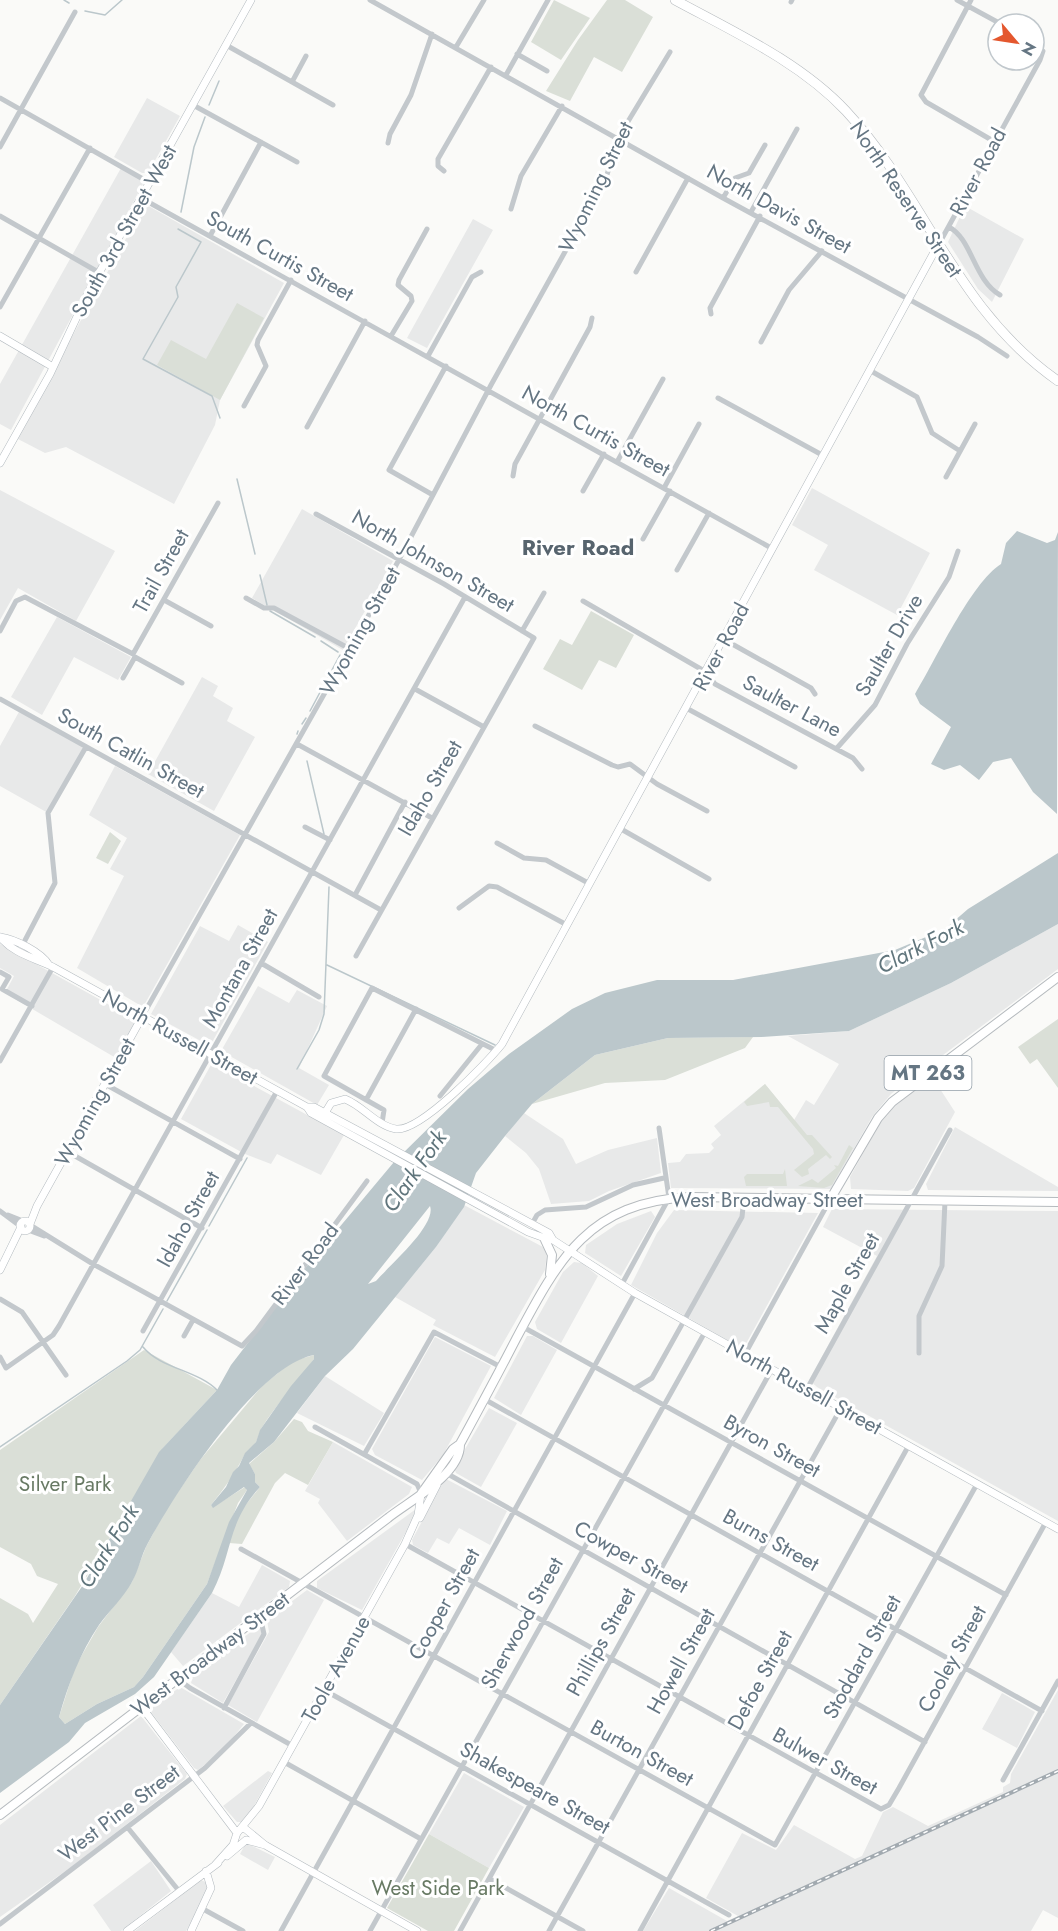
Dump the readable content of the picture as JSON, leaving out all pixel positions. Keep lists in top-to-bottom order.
{
  "streets": {
    "highway": ["North Reserve Street"],
    "main road": ["MT 263", "West Broadway Street"],
    "street": [
      "River Road",
      "Wyoming Street",
      "North Davis Street",
      "South 3rd Street West",
      "South Curtis Street",
      "North Curtis Street",
      "North Johnson Street",
      "Trail Street",
      "Saulter Drive",
      "Saulter Lane",
      "South Catlin Street",
      "Idaho Street",
      "Montana Street",
      "North Russell Street",
      "Maple Street",
      "Byron Street",
      "Burns Street",
      "Cowper Street",
      "Cooper Street",
      "Sherwood Street",
      "Phillips Street",
      "Stoddard Street",
      "Cooley Street",
      "Howell Street",
      "Toole Avenue",
      "Defoe Street",
      "Burton Street",
      "Bulwer Street",
      "Shakespeare Street",
      "West Pine Street"
    ]
  },
  "crossings": [
    ["River Road", "North Reserve Street"],
    ["River Road", "North Davis Street"],
    ["River Road", "North Curtis Street"],
    ["River Road", "Saulter Lane"],
    ["River Road", "North Russell Street"],
    ["Wyoming Street", "North Davis Street"],
    ["Wyoming Street", "North Curtis Street"],
    ["Wyoming Street", "North Johnson Street"],
    ["Wyoming Street", "South Catlin Street"],
    ["Wyoming Street", "North Russell Street"],
    ["South 3rd Street West", "South Curtis Street"],
    ["South Curtis Street", "North Curtis Street"],
    ["North Johnson Street", "Idaho Street"],
    ["North Johnson Street", "Montana Street"],
    ["Saulter Drive", "Saulter Lane"],
    ["South Catlin Street", "Idaho Street"],
    ["South Catlin Street", "Montana Street"],
    ["Idaho Street", "North Russell Street"],
    ["Montana Street", "North Russell Street"],
    ["North Russell Street", "West Broadway Street"],
    ["North Russell Street", "Maple Street"],
    ["North Russell Street", "Cooper Street"],
    ["North Russell Street", "Sherwood Street"],
    ["North Russell Street", "Phillips Street"],
    ["North Russell Street", "Stoddard Street"],
    ["North Russell Street", "Cooley Street"],
    ["North Russell Street", "Howell Street"],
    ["North Russell Street", "Defoe Street"],
    ["MT 263", "West Broadway Street"],
    ["West Broadway Street", "Maple Street"],
    ["West Broadway Street", "Byron Street"],
    ["West Broadway Street", "Burns Street"],
    ["West Broadway Street", "Cowper Street"],
    ["West Broadway Street", "Toole Avenue"],
    ["West Broadway Street", "Burton Street"],
    ["Byron Street", "Cooper Street"],
    ["Byron Street", "Sherwood Street"],
    ["Byron Street", "Phillips Street"],
    ["Byron Street", "Stoddard Street"],
    ["Byron Street", "Cooley Street"],
    ["Byron Street", "Howell Street"],
    ["Byron Street", "Defoe Street"],
    ["Burns Street", "Cooper Street"],
    ["Burns Street", "Sherwood Street"],
    ["Burns Street", "Phillips Street"],
    ["Burns Street", "Stoddard Street"],
    ["Burns Street", "Cooley Street"],
    ["Burns Street", "Howell Street"],
    ["Burns Street", "Defoe Street"],
    ["Cowper Street", "Cooper Street"],
    ["Cowper Street", "Sherwood Street"],
    ["Cowper Street", "Phillips Street"],
    ["Cowper Street", "Stoddard Street"],
    ["Cowper Street", "Cooley Street"],
    ["Cowper Street", "Howell Street"],
    ["Cowper Street", "Toole Avenue"],
    ["Cowper Street", "Defoe Street"],
    ["Cooper Street", "Burton Street"],
    ["Cooper Street", "Bulwer Street"],
    ["Cooper Street", "Shakespeare Street"],
    ["Sherwood Street", "Burton Street"],
    ["Sherwood Street", "Bulwer Street"],
    ["Sherwood Street", "Shakespeare Street"],
    ["Phillips Street", "Burton Street"],
    ["Phillips Street", "Bulwer Street"],
    ["Phillips Street", "Shakespeare Street"],
    ["Stoddard Street", "Burton Street"],
    ["Stoddard Street", "Bulwer Street"],
    ["Cooley Street", "Bulwer Street"],
    ["Howell Street", "Burton Street"],
    ["Howell Street", "Bulwer Street"],
    ["Howell Street", "Shakespeare Street"],
    ["Toole Avenue", "Burton Street"],
    ["Toole Avenue", "Bulwer Street"],
    ["Toole Avenue", "Shakespeare Street"],
    ["Defoe Street", "Burton Street"],
    ["Defoe Street", "Bulwer Street"],
    ["Defoe Street", "Shakespeare Street"]
  ],
  "districts": ["River Road"],
  "water": ["Clark Fork"],
  "parks": ["Silver Park", "West Side Park"],
  "north": "bottom right"
}
